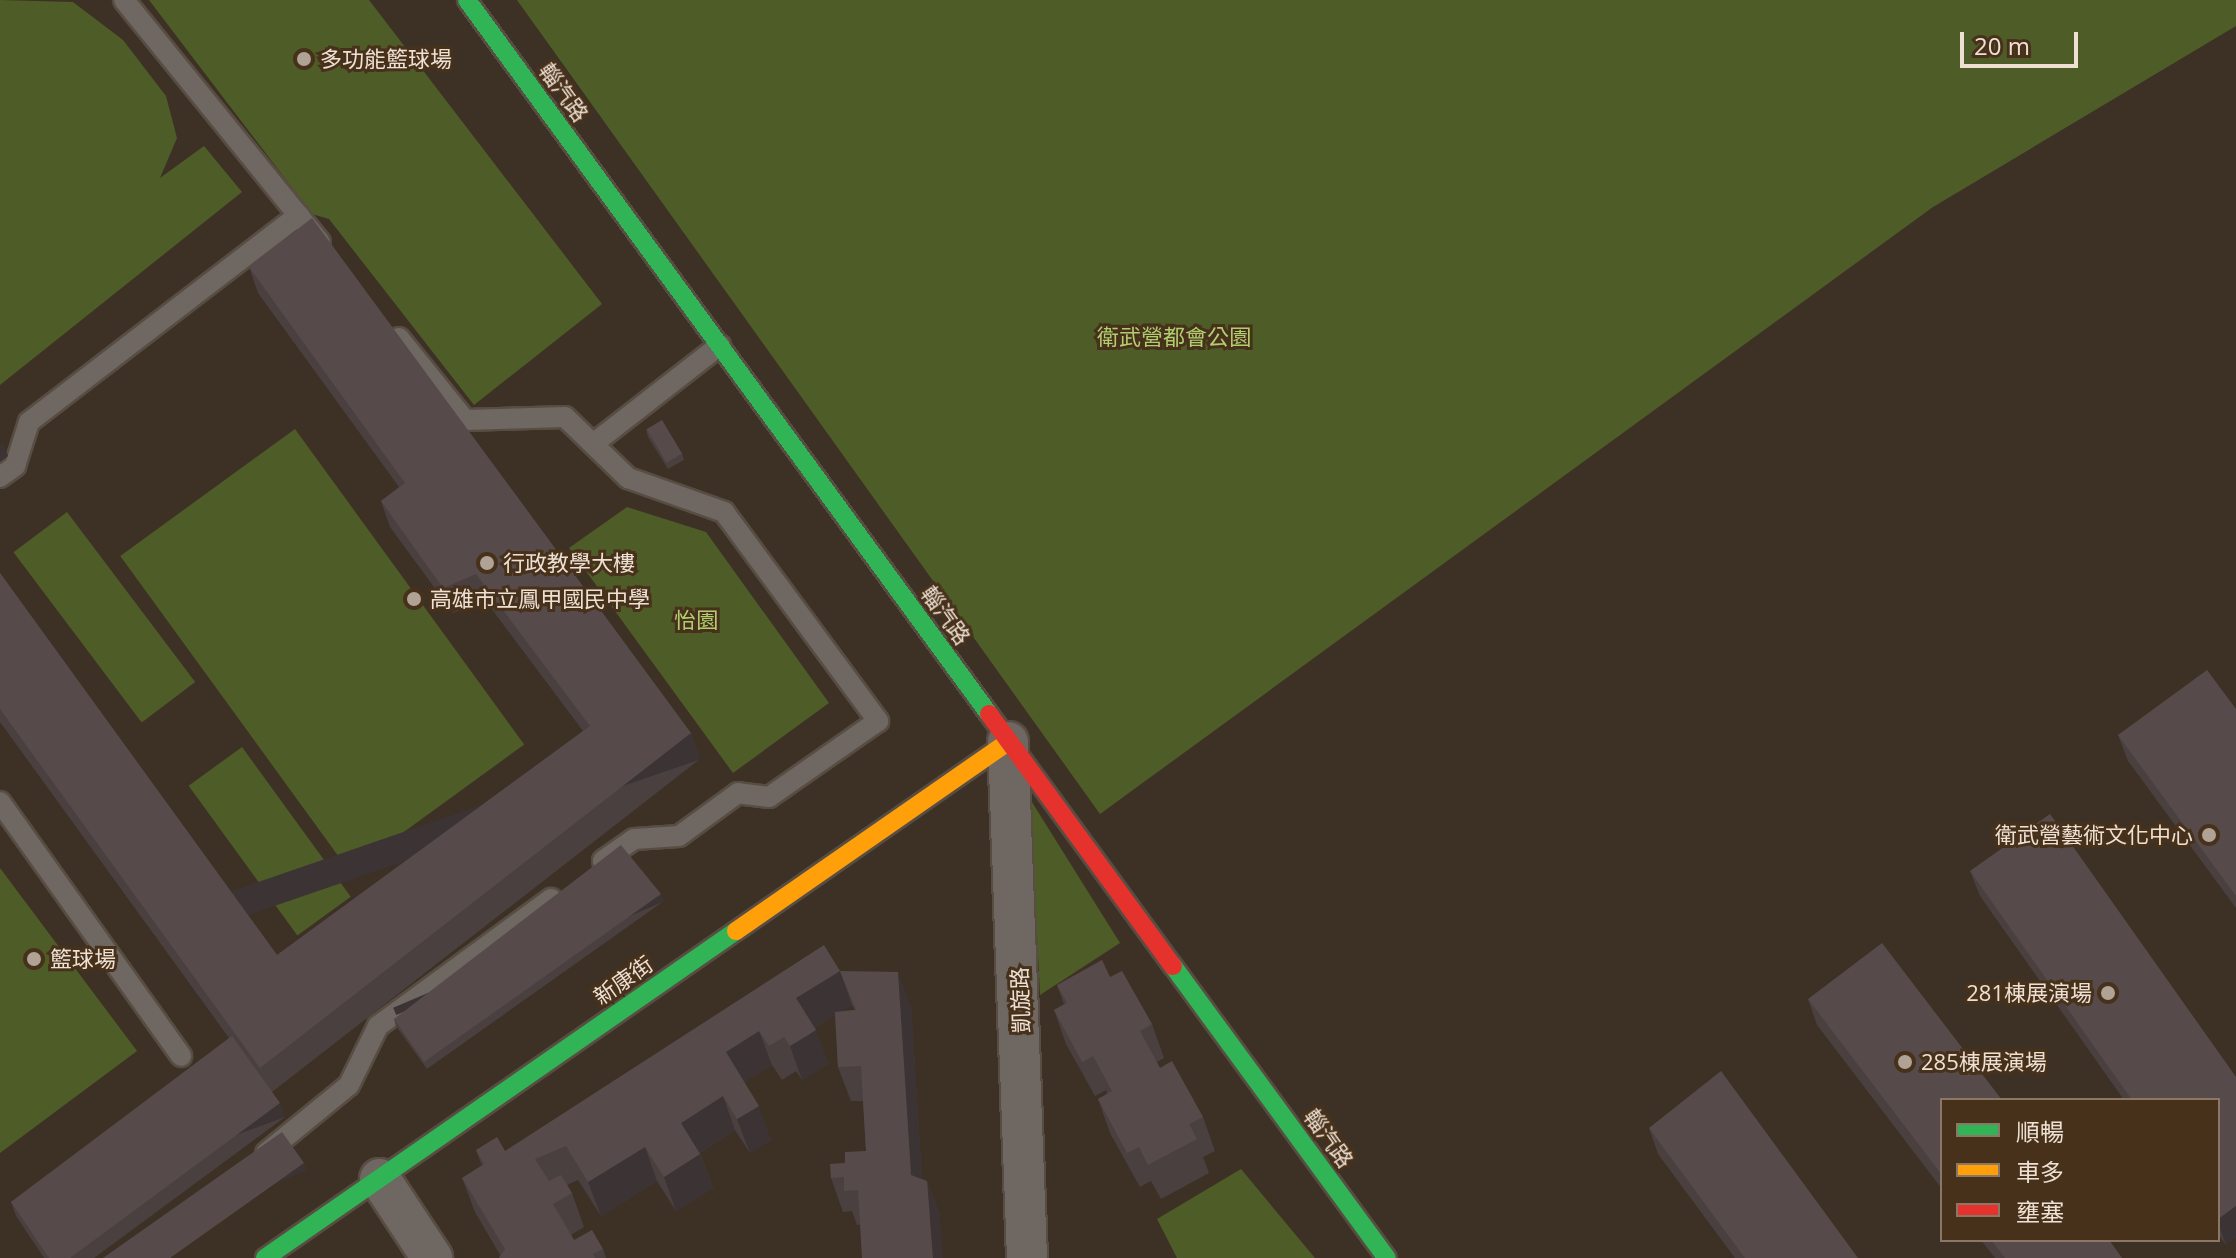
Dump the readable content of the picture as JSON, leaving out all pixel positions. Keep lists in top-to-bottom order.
{
  "streets": {
    "street": ["輜汽路", "新康街", "凱旋路"]
  },
  "crossings": [
    ["輜汽路", "新康街"],
    ["輜汽路", "凱旋路"],
    ["新康街", "凱旋路"]
  ],
  "parks": ["衛武營都會公園", "怡園"],
  "places": [
    "多功能籃球場",
    "行政教學大樓",
    "高雄市立鳳甲國民中學",
    "衛武營藝術文化中心",
    "籃球場",
    "281棟展演場",
    "285棟展演場"
  ],
  "legend": ["順暢", "車多", "壅塞"],
  "scale_bar": "20 m"
}
